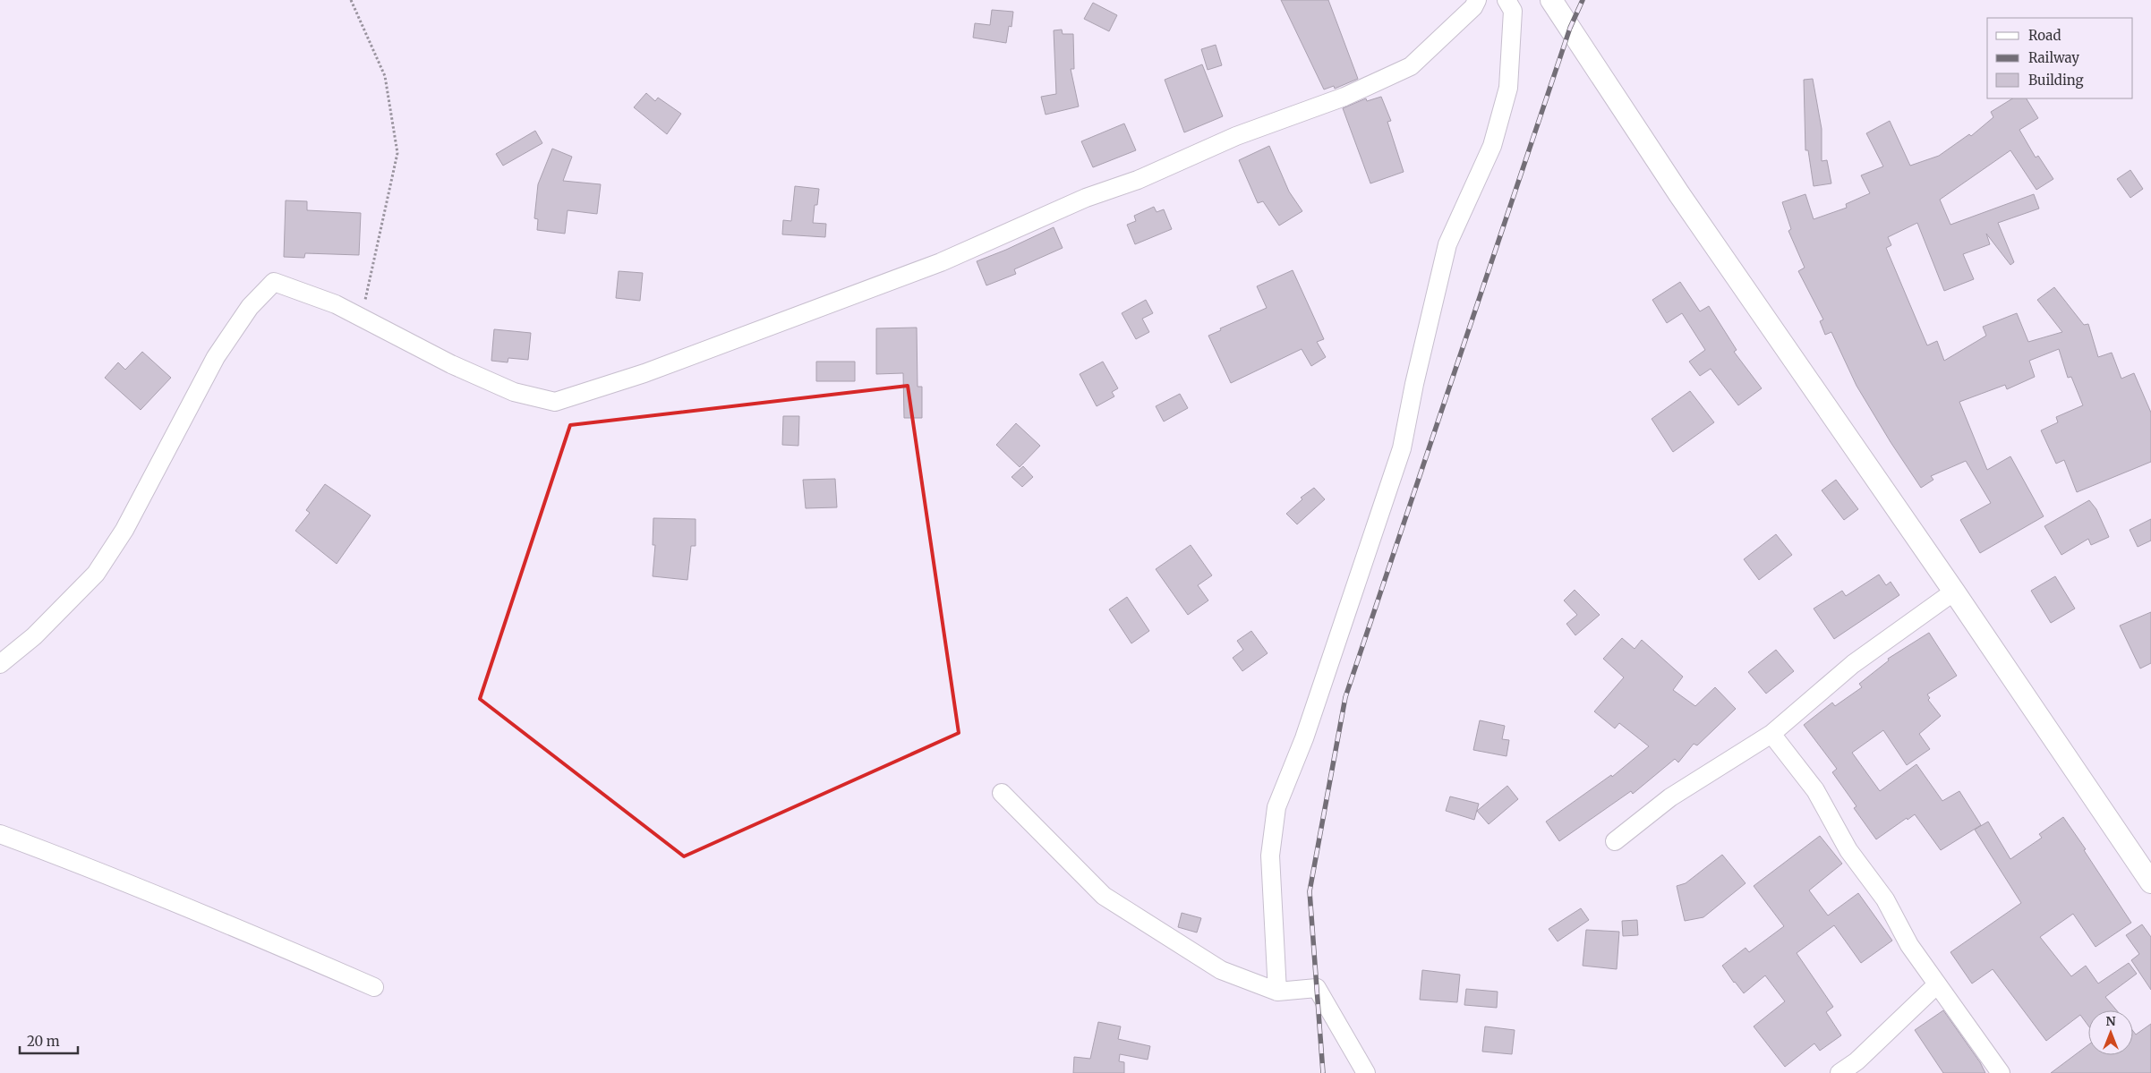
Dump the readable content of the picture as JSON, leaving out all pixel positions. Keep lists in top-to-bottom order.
{
  "legend": ["Road", "Railway", "Building"],
  "scale_bar": "20 m",
  "north": "top"
}
